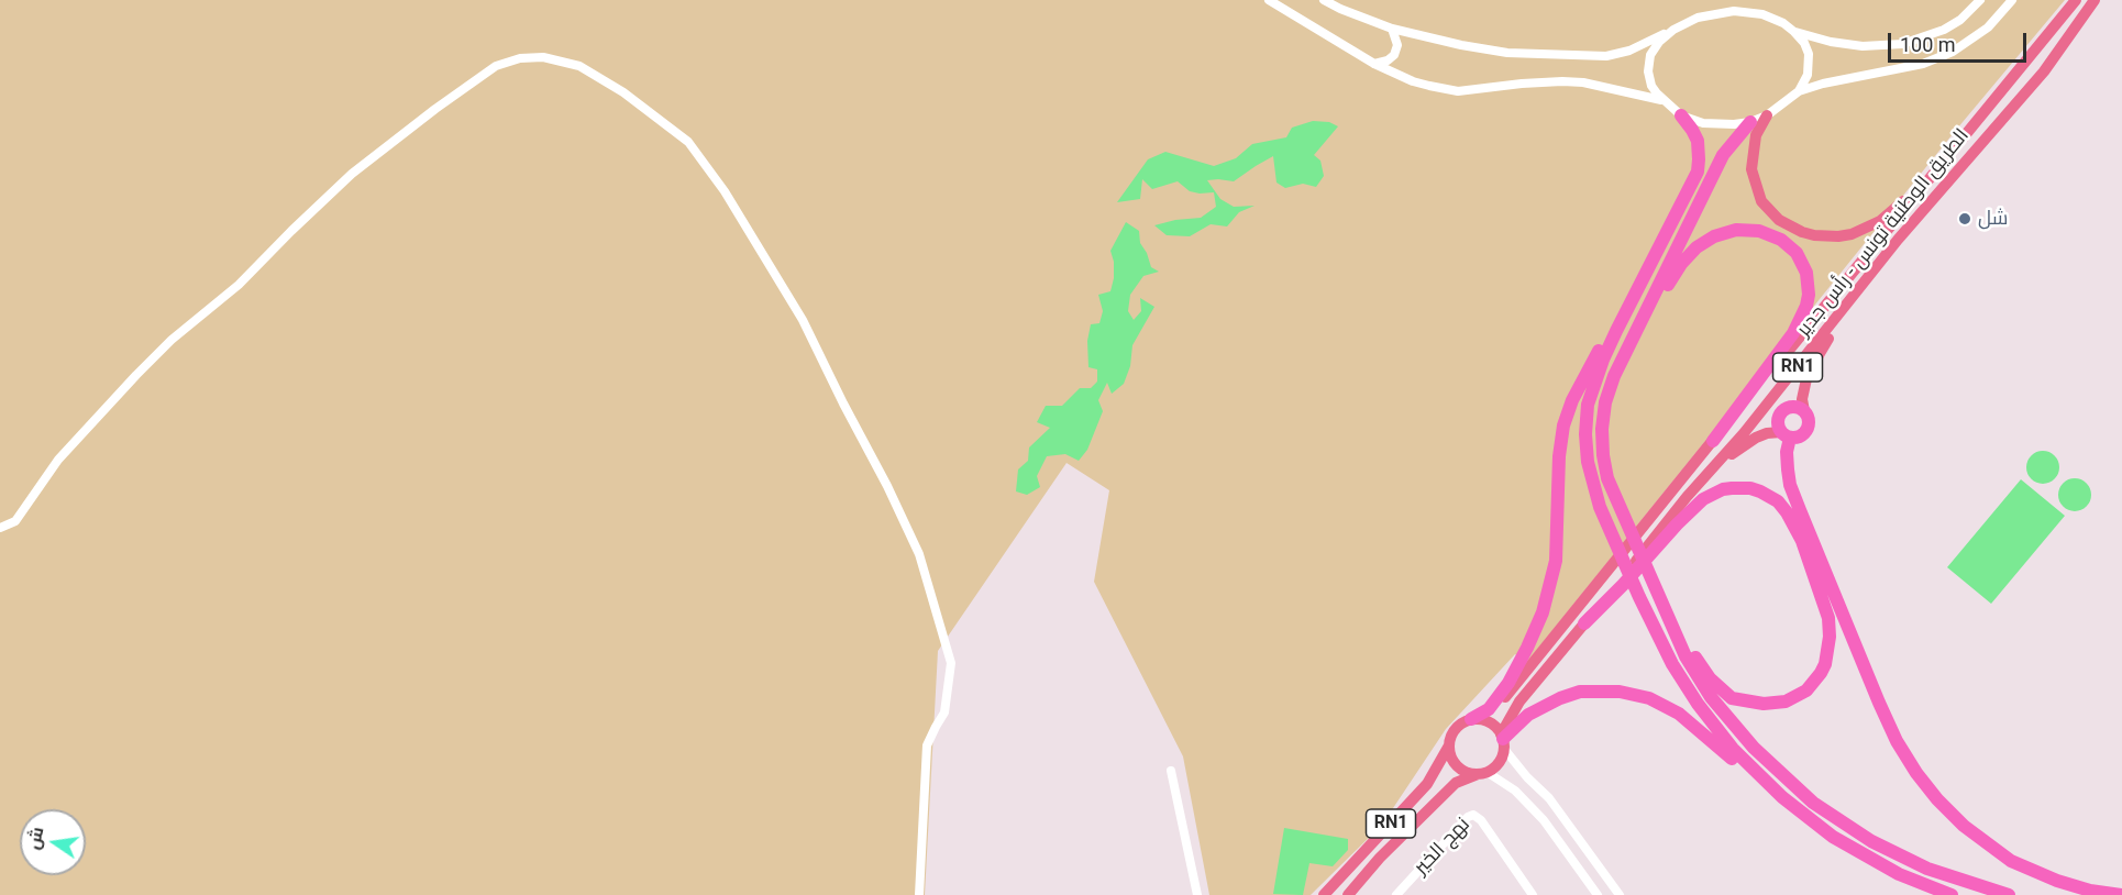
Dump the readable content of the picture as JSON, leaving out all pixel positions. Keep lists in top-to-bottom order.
{
  "streets": {
    "main road": ["الطريق الوطنية تونس - رأس جدير", "RN1"],
    "street": ["نهج الخير"]
  },
  "crossings": [
    ["الطريق الوطنية تونس - رأس جدير", "RN1"]
  ],
  "places": ["شل"],
  "scale_bar": "100 m",
  "north": "left"
}
